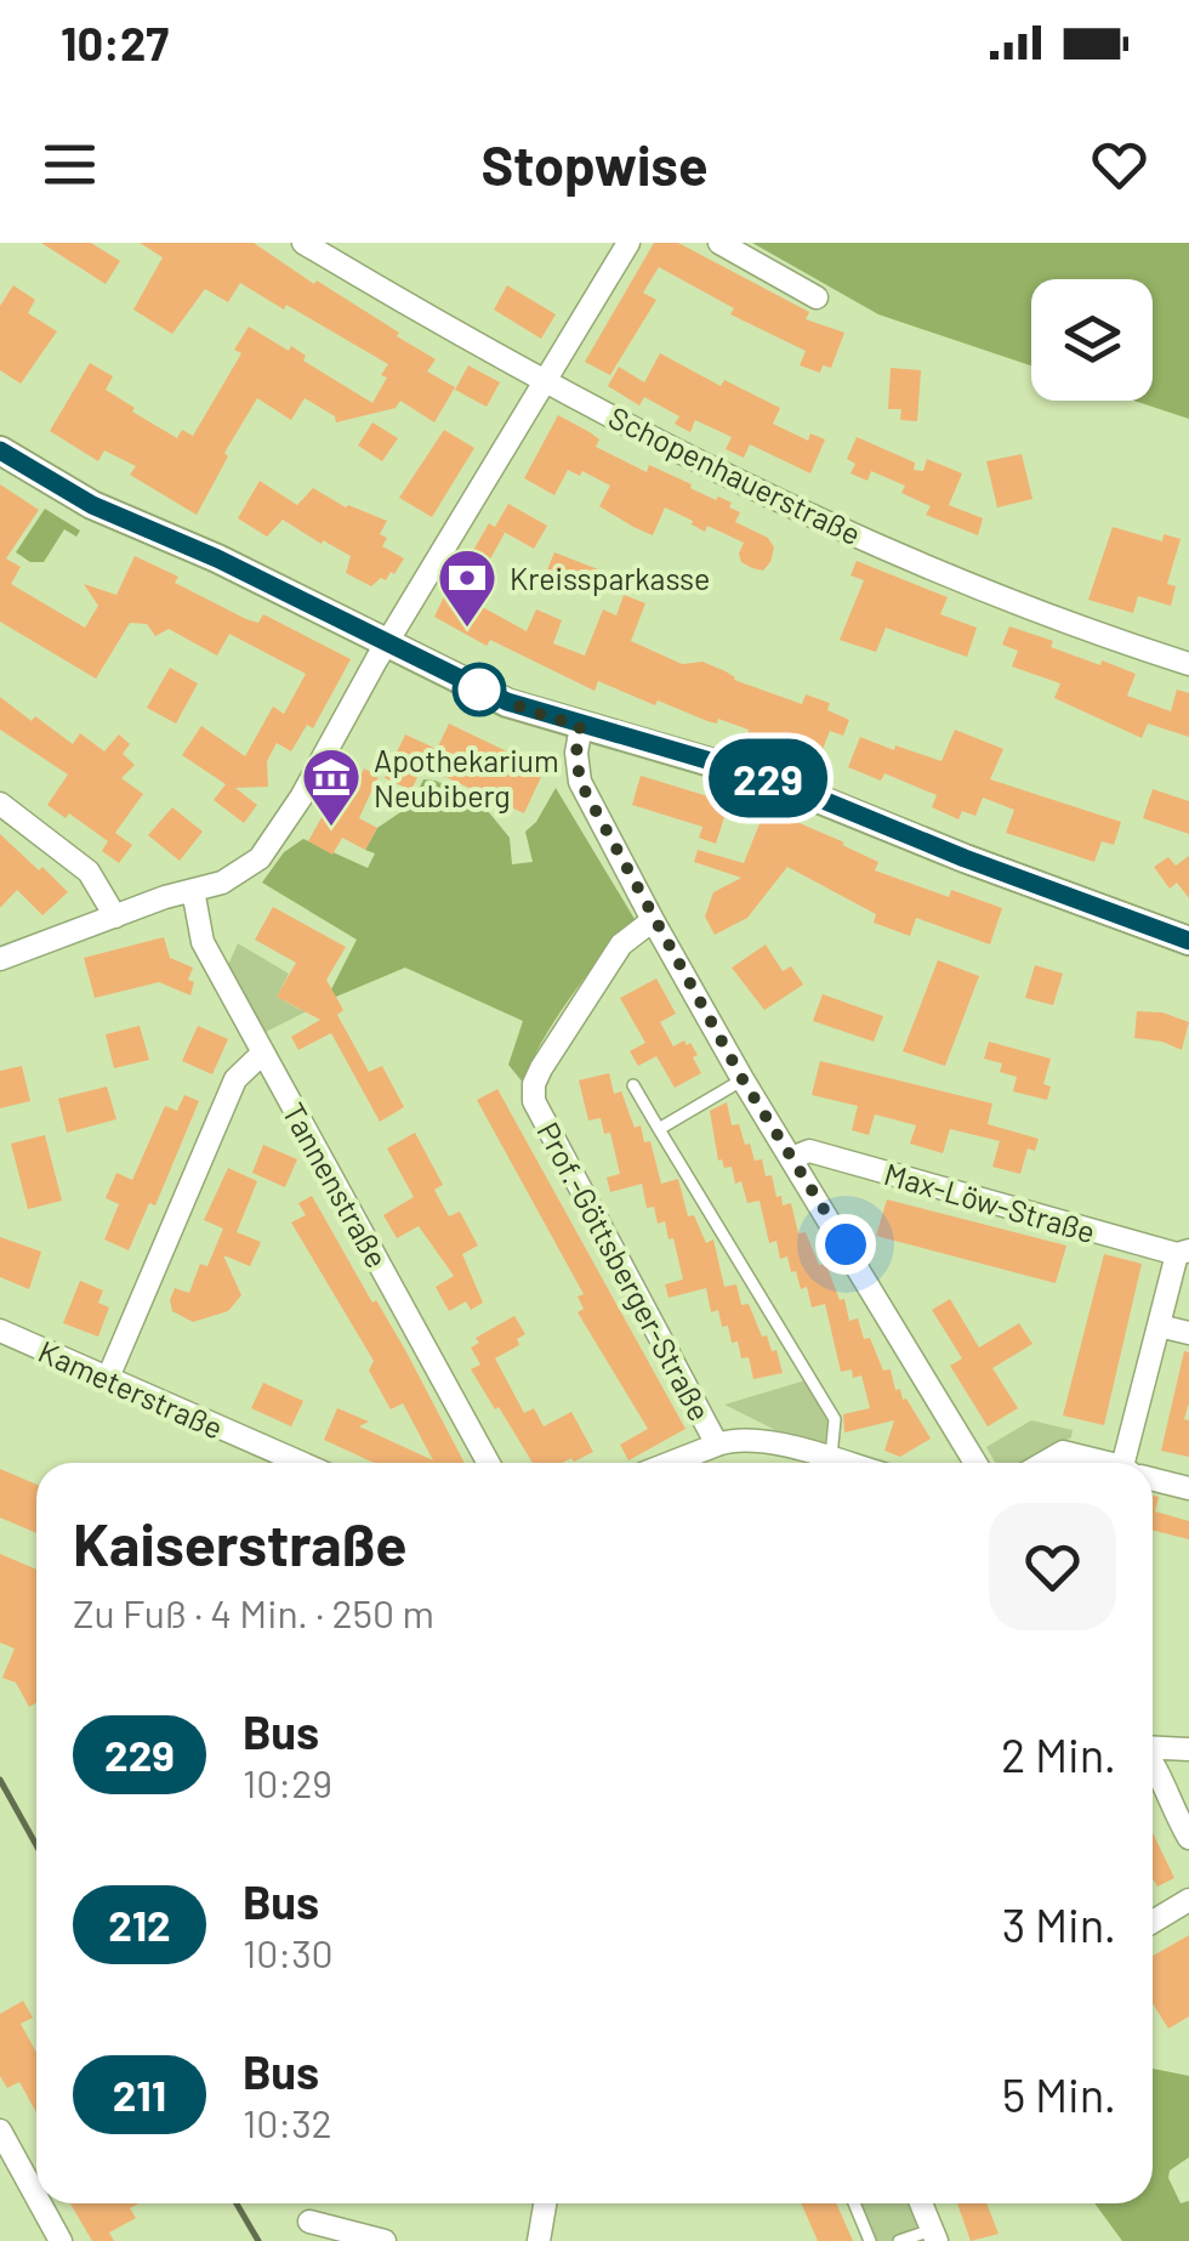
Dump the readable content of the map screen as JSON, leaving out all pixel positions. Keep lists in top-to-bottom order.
{
  "streets": {
    "street": [
      "Schopenhauerstraße",
      "Tannenstraße",
      "Max-Löw-Straße",
      "Prof.-Göttsberger-Straße",
      "Kameterstraße"
    ]
  },
  "places": {
    "bank": ["Kreissparkasse"],
    "museum": ["Apothekarium Neubiberg"]
  },
  "lines": ["bus line 229"],
  "page": {
    "status": "10:27",
    "header": "Stopwise",
    "on_map": "229",
    "heading": ["Kaiserstraße", "Zu Fuß · 4 Min. · 250 m"],
    "list": [
      {
        "mark": "229",
        "name": "Bus",
        "note": "10:29",
        "value": "2 Min."
      },
      {
        "mark": "212",
        "name": "Bus",
        "note": "10:30",
        "value": "3 Min."
      },
      {
        "mark": "211",
        "name": "Bus",
        "note": "10:32",
        "value": "5 Min."
      }
    ]
  }
}
